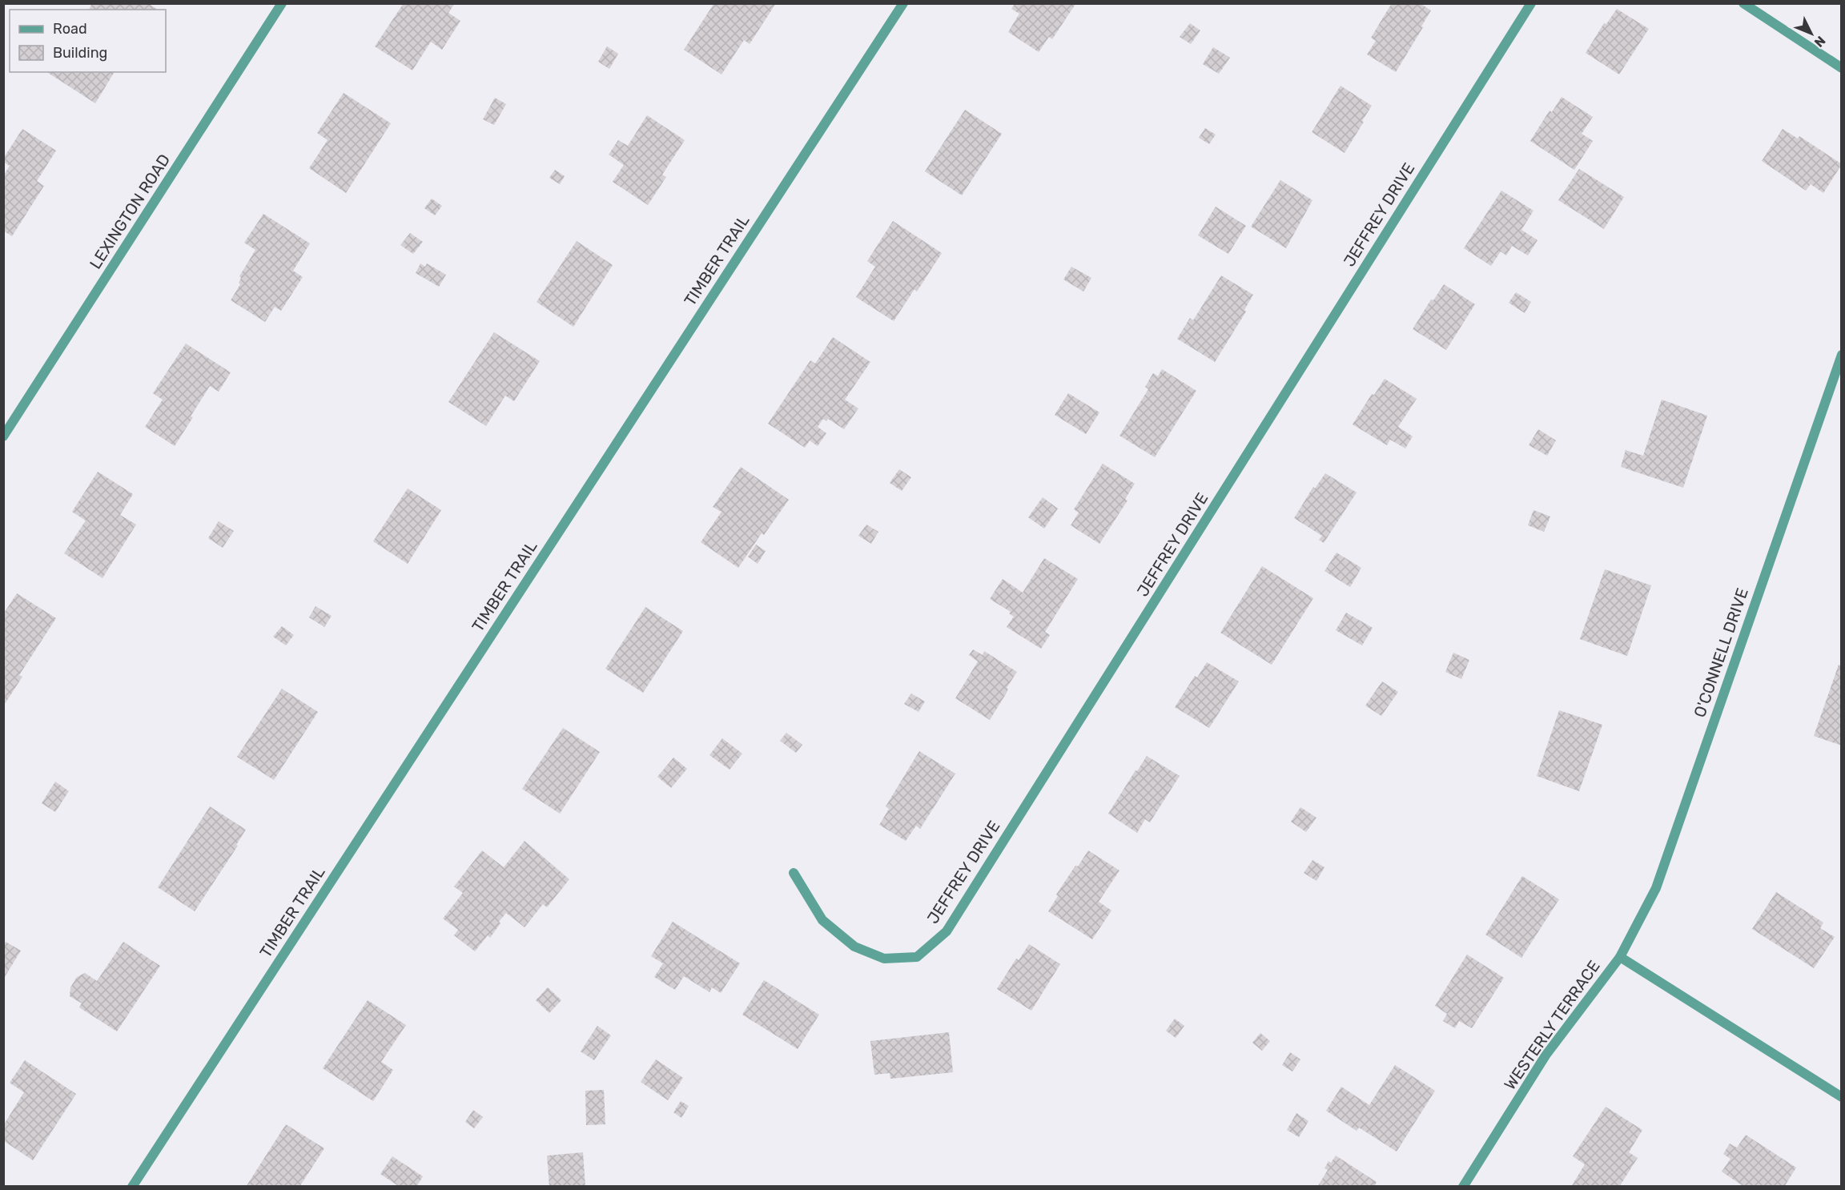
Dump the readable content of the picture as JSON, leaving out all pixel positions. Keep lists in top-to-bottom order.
{
  "streets": {
    "street": [
      "LEXINGTON ROAD",
      "JEFFREY DRIVE",
      "TIMBER TRAIL",
      "O'CONNELL DRIVE",
      "WESTERLY TERRACE"
    ]
  },
  "crossings": [
    ["O'CONNELL DRIVE", "WESTERLY TERRACE"]
  ],
  "legend": ["Road", "Building"],
  "north": "bottom right"
}
